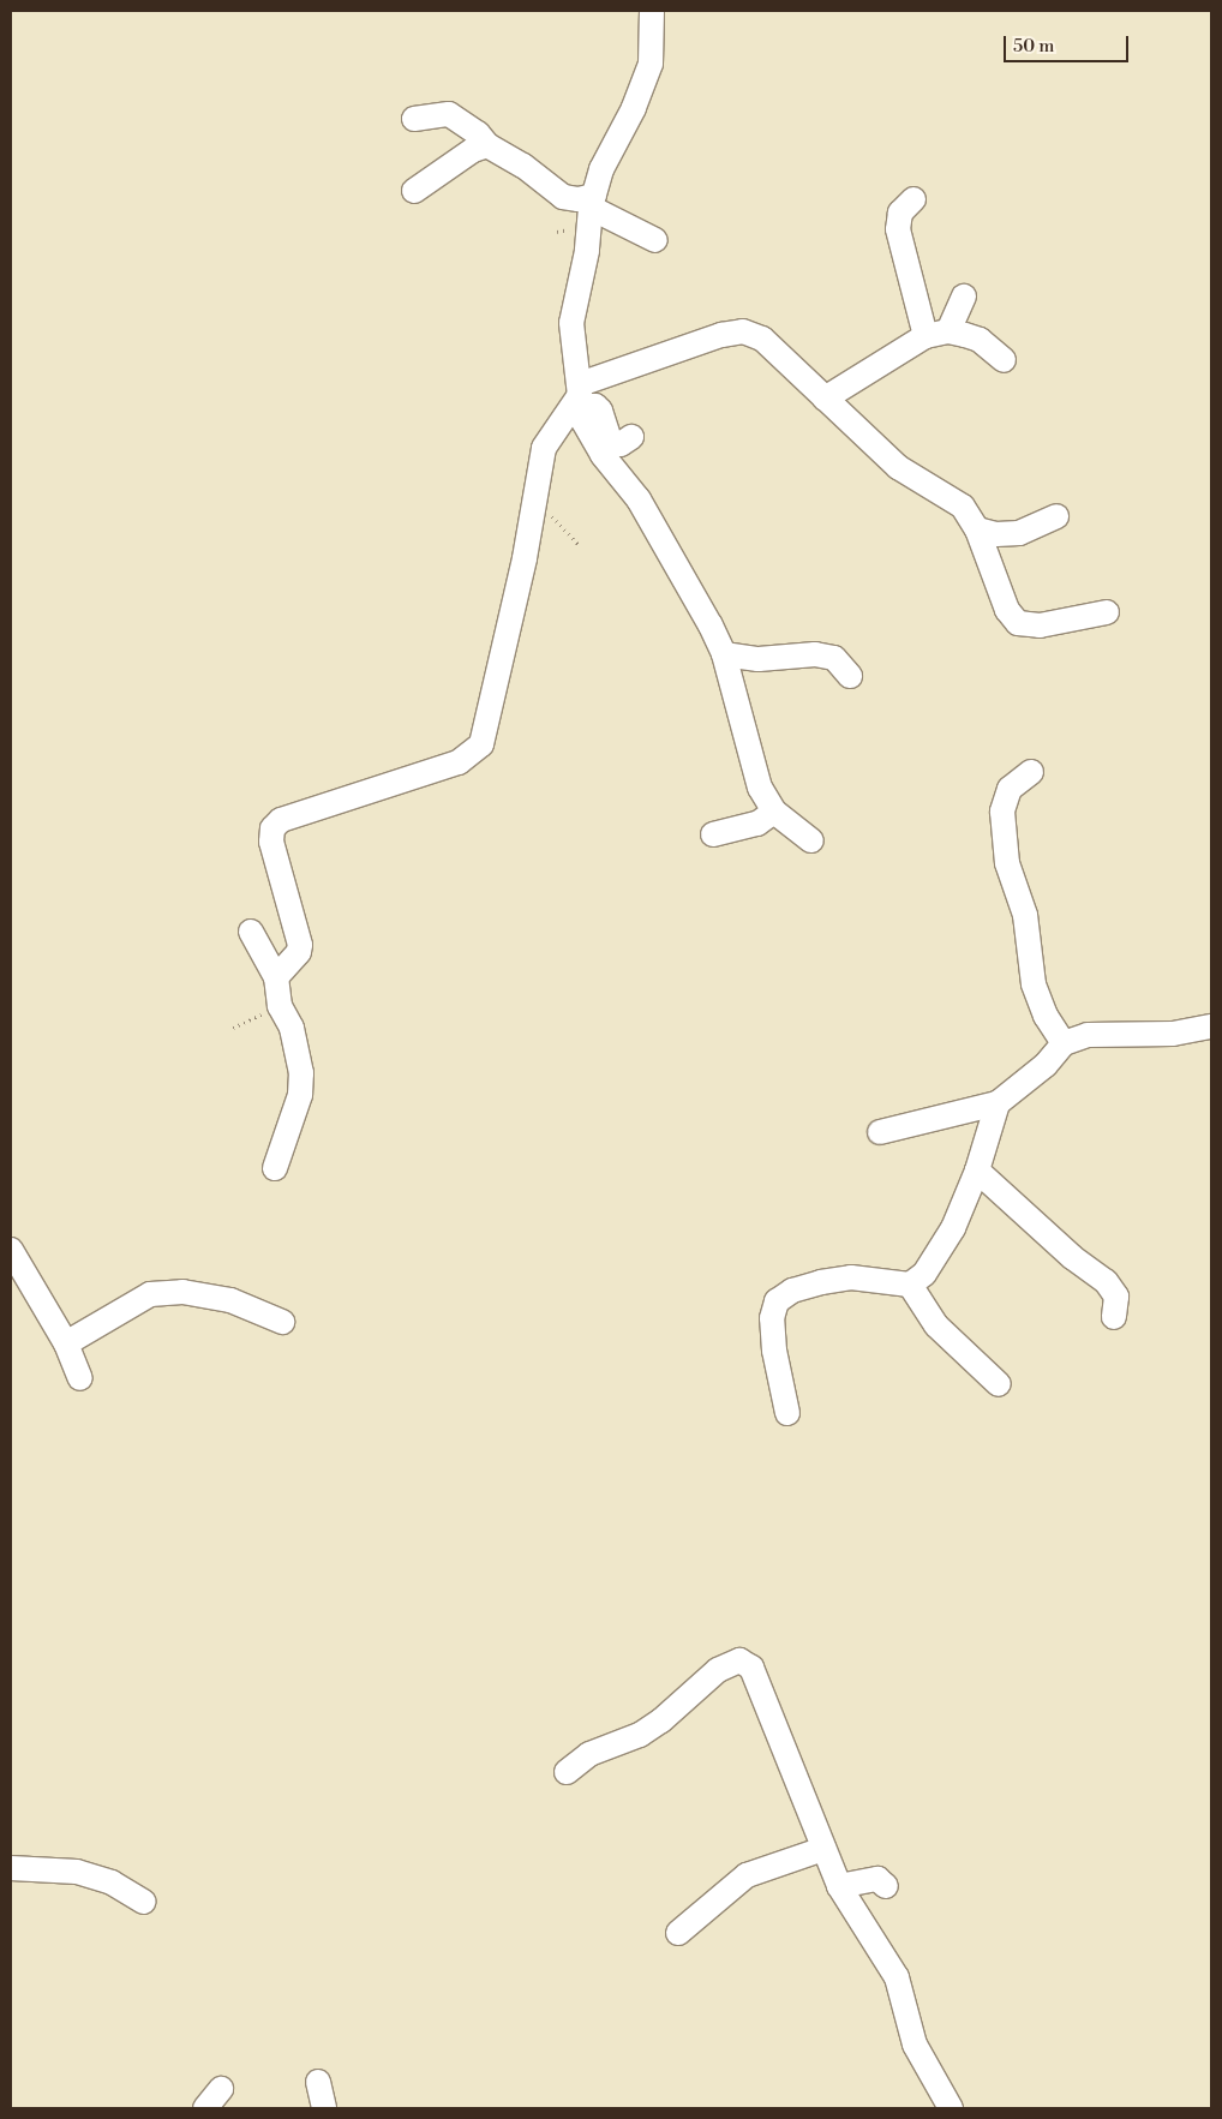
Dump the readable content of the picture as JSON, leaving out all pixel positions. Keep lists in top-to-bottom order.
{
  "scale_bar": "50 m"
}
